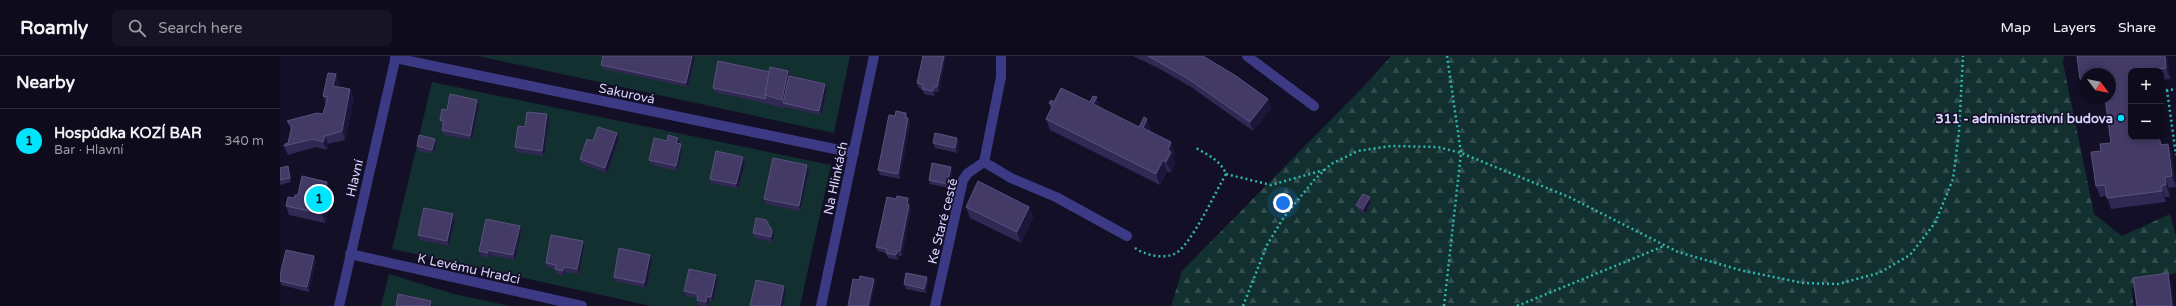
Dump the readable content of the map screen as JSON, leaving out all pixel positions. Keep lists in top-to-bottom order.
{
  "streets": {
    "street": [
      "Sakurová",
      "Hlavní",
      "Na Hlinkách",
      "Ke Staré cestě",
      "K Levému Hradci"
    ]
  },
  "crossings": [
    ["Sakurová", "Hlavní"],
    ["Sakurová", "Na Hlinkách"],
    ["Hlavní", "K Levému Hradci"]
  ],
  "places": ["311 - administrativní budova"],
  "north": "bottom right",
  "page": {
    "header": "Roamly",
    "search": "Search here",
    "nav": ["Map", "Layers", "Share"],
    "heading": "Nearby",
    "map_buttons": ["+", "−"],
    "list": [
      {
        "mark": "1",
        "name": "Hospůdka KOZÍ BAR",
        "note": "Bar · Hlavní",
        "value": "340 m"
      }
    ],
    "pins": "1"
  }
}
